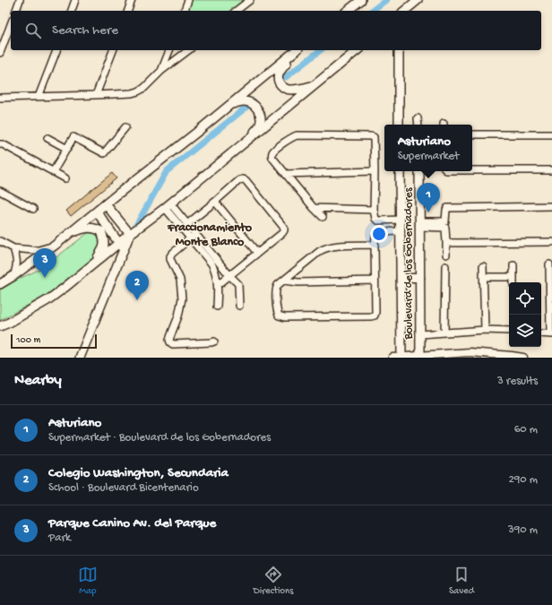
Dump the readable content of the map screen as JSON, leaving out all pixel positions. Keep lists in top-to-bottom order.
{
  "streets": {
    "main road": ["Boulevard de los Gobernadores"]
  },
  "districts": ["Fraccionamiento Monte Blanco"],
  "scale_bar": "100 m",
  "page": {
    "search": "Search here",
    "popup": ["Asturiano", "Supermarket"],
    "pins": ["1", "3", "2"],
    "scale": "100 m",
    "heading": ["Nearby", "3 results"],
    "list": [
      {
        "mark": "1",
        "name": "Asturiano",
        "note": "Supermarket · Boulevard de los Gobernadores",
        "value": "60 m"
      },
      {
        "mark": "2",
        "name": "Colegio Washington, Secundaria",
        "note": "School · Boulevard Bicentenario",
        "value": "290 m"
      },
      {
        "mark": "3",
        "name": "Parque Canino Av. del Parque",
        "note": "Park",
        "value": "390 m"
      }
    ],
    "nav": ["Map", "Directions", "Saved"]
  }
}
